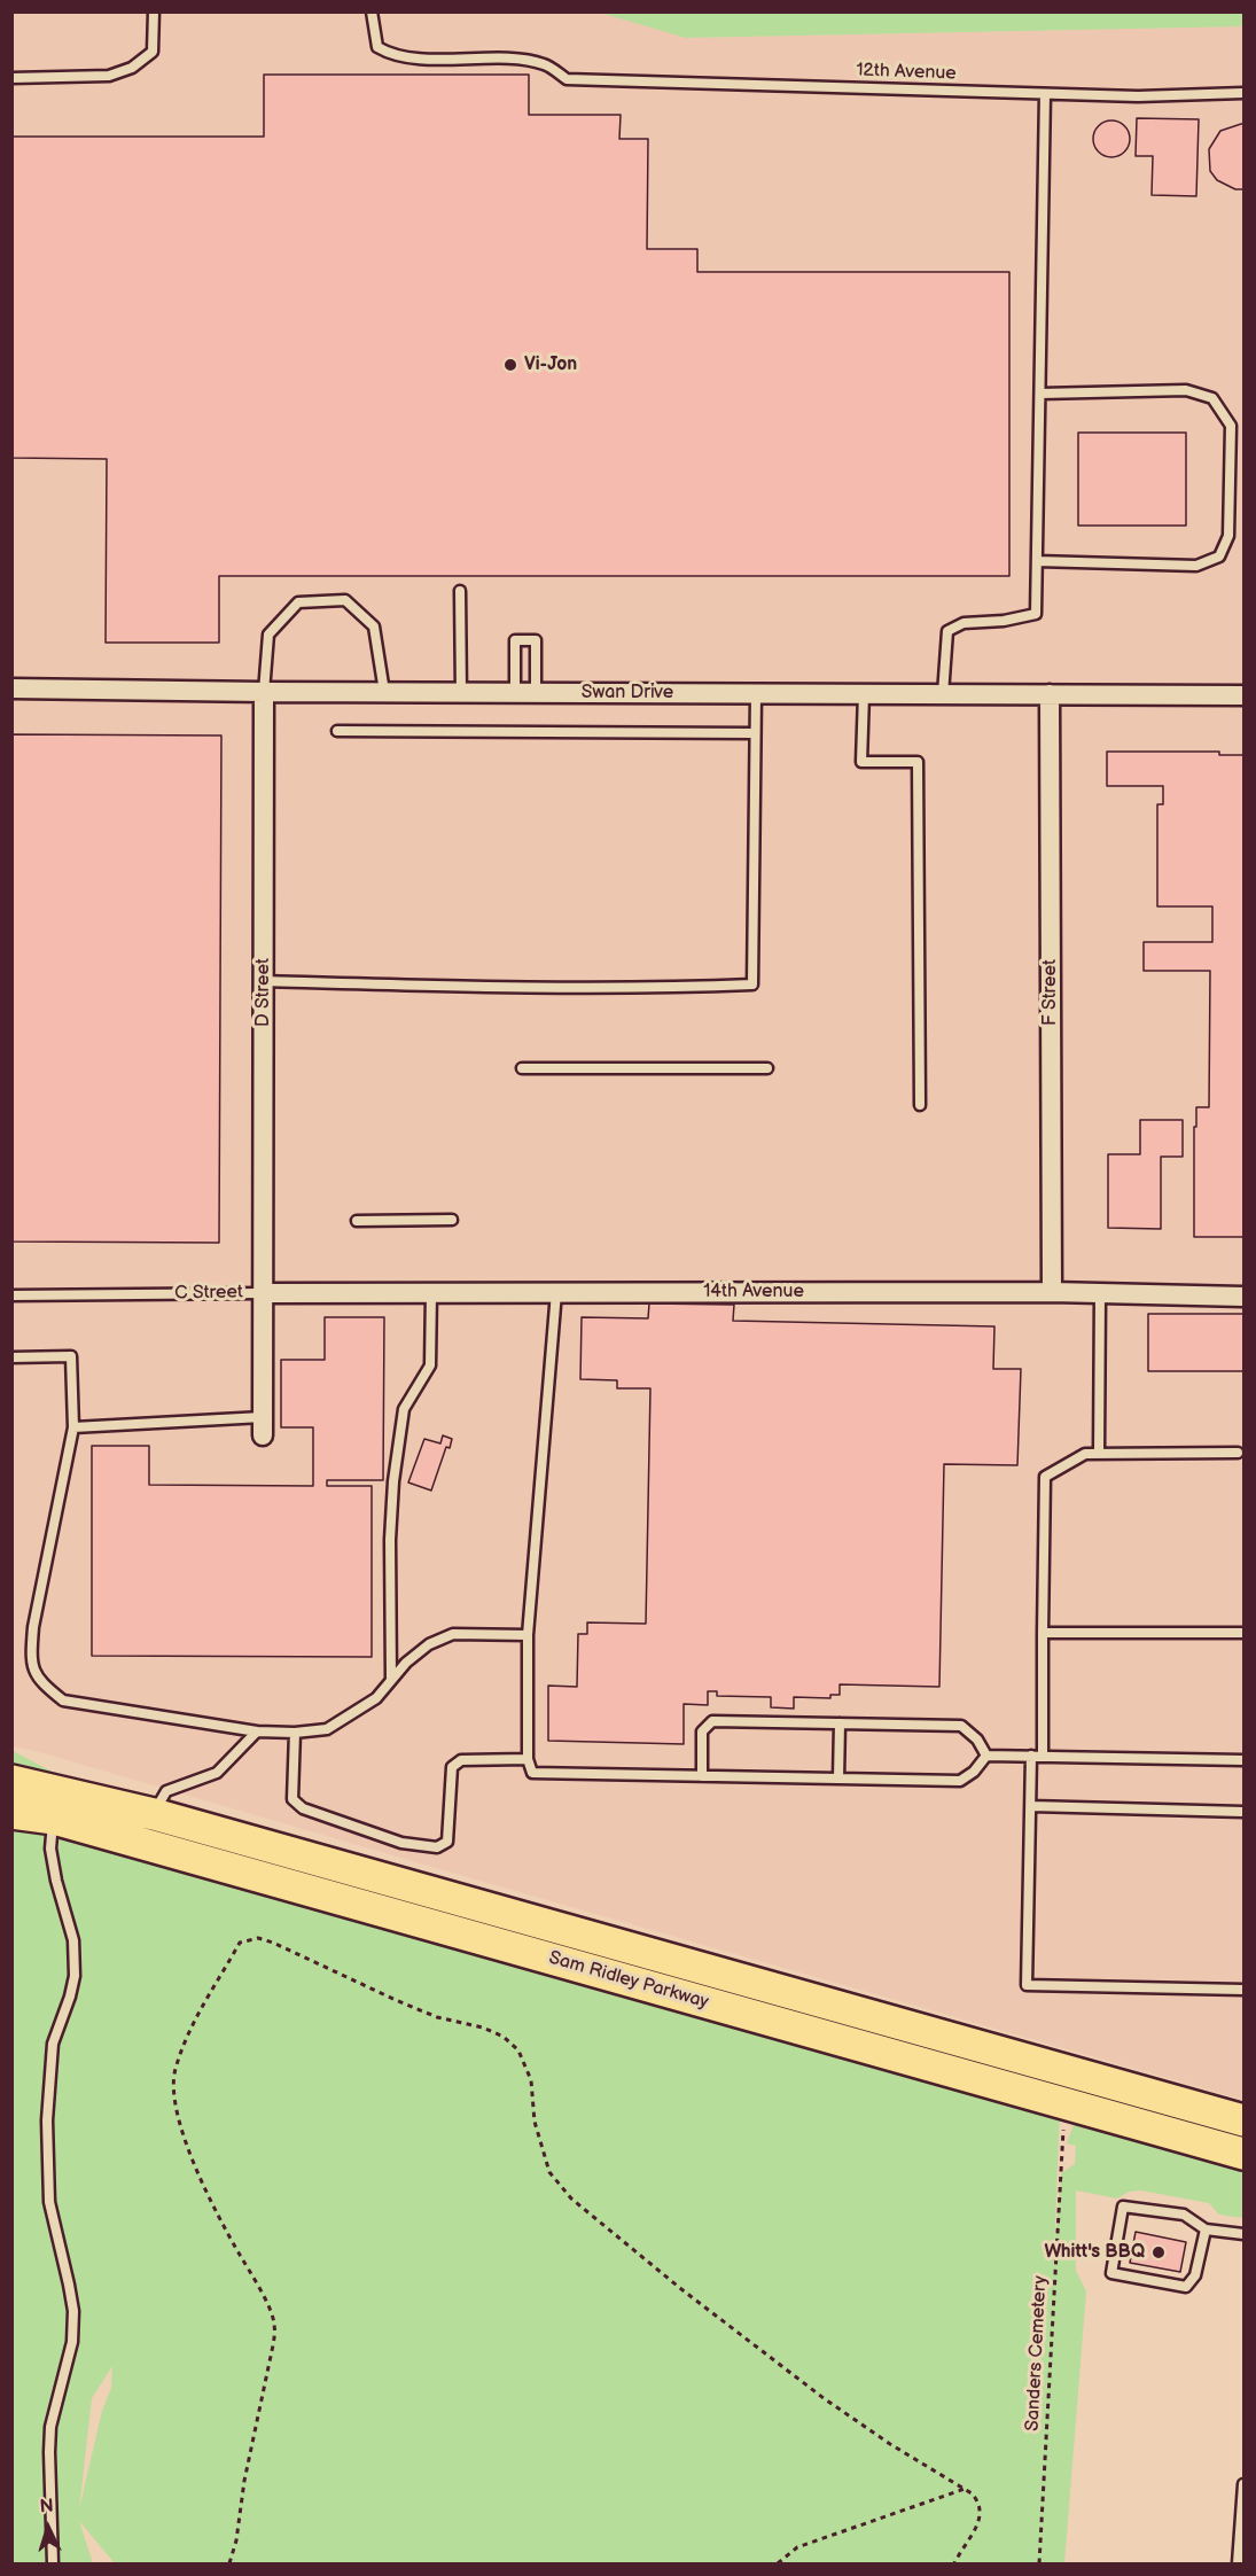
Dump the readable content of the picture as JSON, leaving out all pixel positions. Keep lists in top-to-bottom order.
{
  "streets": {
    "main road": ["Sam Ridley Parkway"],
    "street": [
      "Swan Drive",
      "D Street",
      "F Street",
      "14th Avenue",
      "C Street"
    ],
    "lane": ["12th Avenue"],
    "path": ["Sanders Cemetery"]
  },
  "crossings": [
    ["Swan Drive", "D Street"],
    ["Swan Drive", "F Street"],
    ["D Street", "14th Avenue"],
    ["D Street", "C Street"],
    ["F Street", "14th Avenue"],
    ["14th Avenue", "C Street"],
    ["Sam Ridley Parkway", "Sanders Cemetery"]
  ],
  "places": ["Vi-Jon", "Whitt's BBQ"],
  "north": "top"
}
